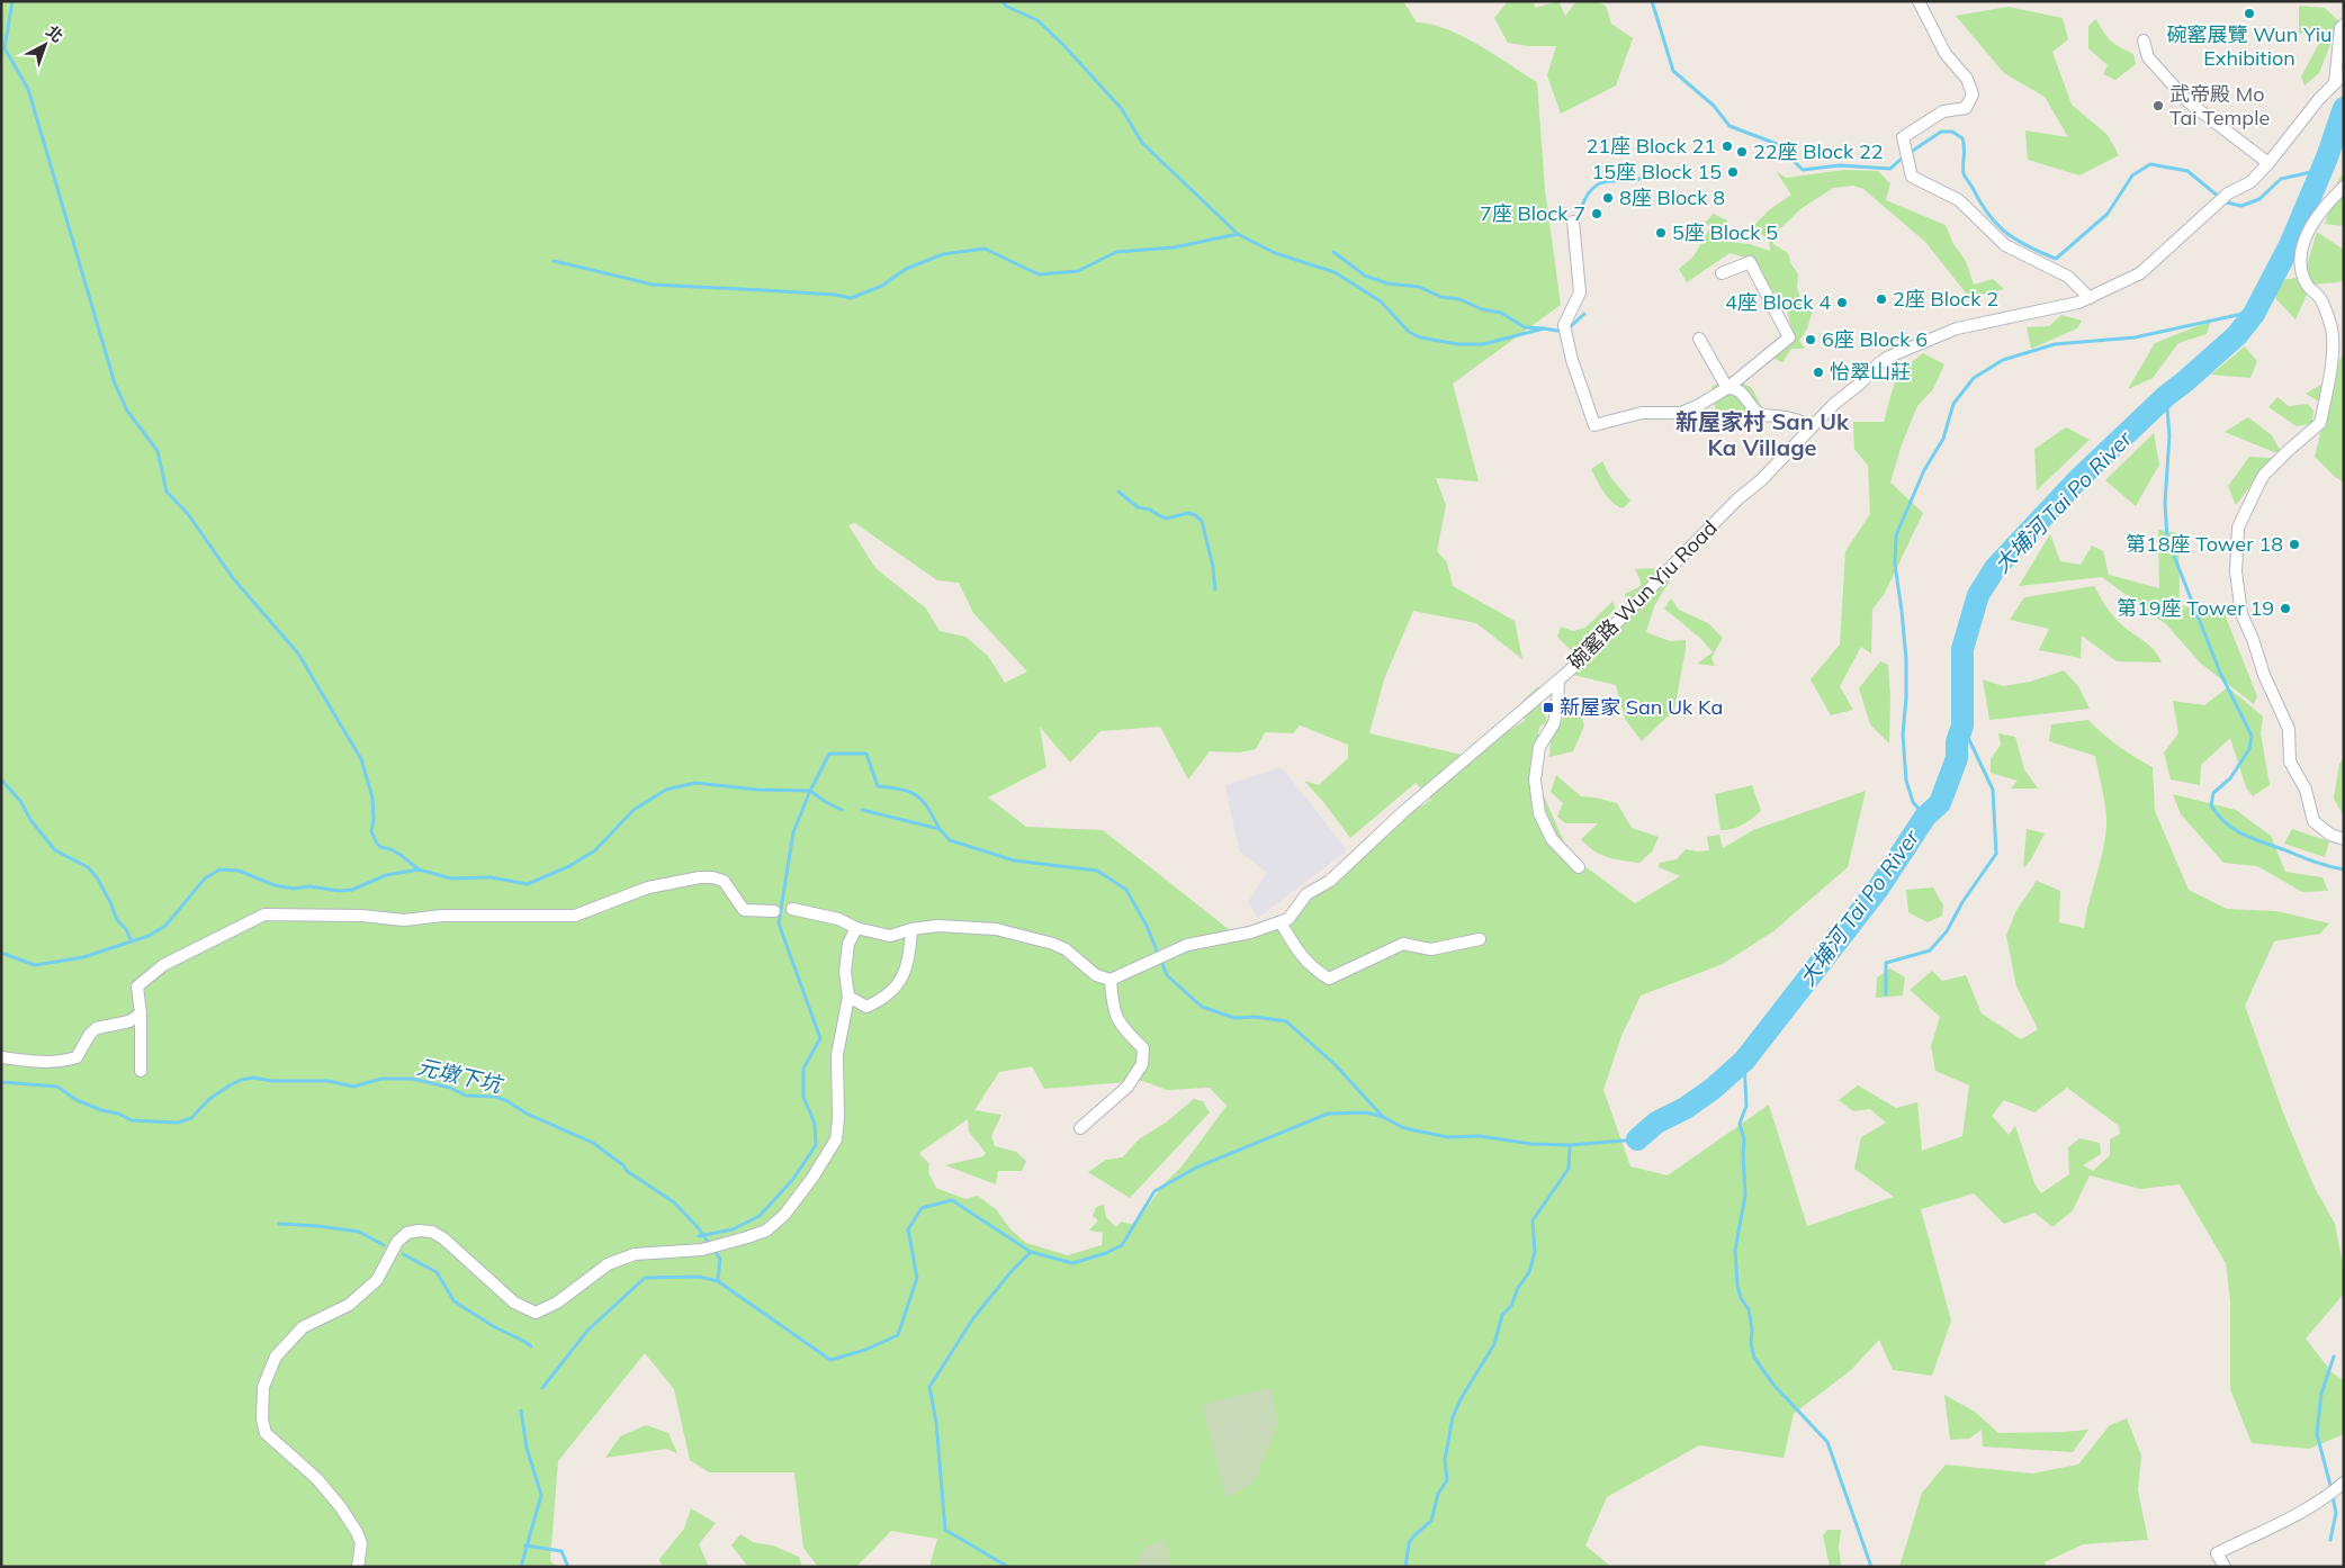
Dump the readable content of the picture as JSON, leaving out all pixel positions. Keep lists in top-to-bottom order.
{
  "streets": {
    "street": ["碗窰路 Wun Yiu Road"]
  },
  "districts": ["新屋家村 San Uk Ka Village"],
  "water": ["大埔河 Tai Po River", "元墩下坑"],
  "places": {
    "other": [
      "碗窰展覽 Wun Yiu Exhibition",
      "武帝殿 Mo Tai Temple",
      "21座 Block 21",
      "22座 Block 22",
      "15座 Block 15",
      "8座 Block 8",
      "7座 Block 7",
      "5座 Block 5",
      "2座 Block 2",
      "4座 Block 4",
      "6座 Block 6",
      "怡翠山莊",
      "第18座 Tower 18",
      "第19座 Tower 19"
    ],
    "transit": ["新屋家 San Uk Ka"]
  },
  "north": "top right"
}
